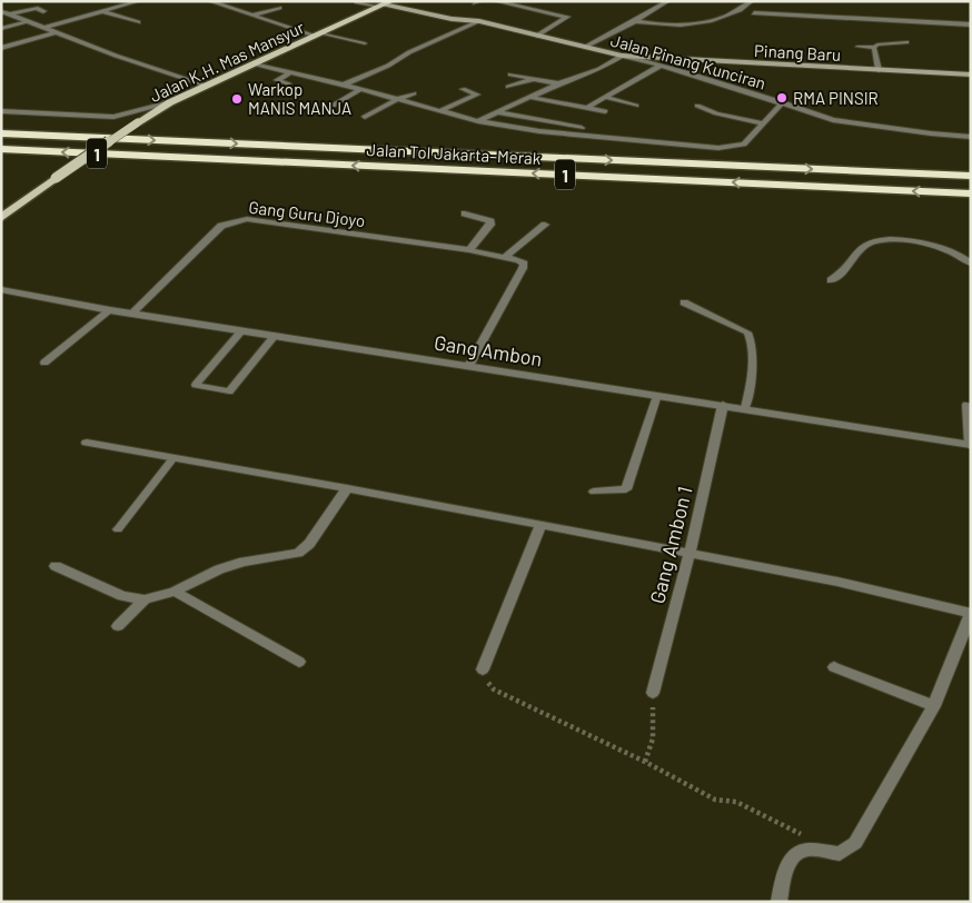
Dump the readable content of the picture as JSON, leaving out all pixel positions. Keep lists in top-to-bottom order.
{
  "streets": {
    "highway": ["1", "Jalan Tol Jakarta–Merak"],
    "main road": ["Pinang Baru", "Jalan K.H. Mas Mansyur", "Jalan Pinang Kunciran"],
    "street": ["Gang Guru Djoyo", "Gang Ambon", "Gang Ambon 1"]
  },
  "crossings": [
    ["Pinang Baru", "Jalan Pinang Kunciran"],
    ["Jalan K.H. Mas Mansyur", "Jalan Pinang Kunciran"],
    ["Gang Guru Djoyo", "Gang Ambon"],
    ["Gang Ambon", "Gang Ambon 1"]
  ],
  "places": ["RMA PINSIR", "Warkop MANIS MANJA"]
}
